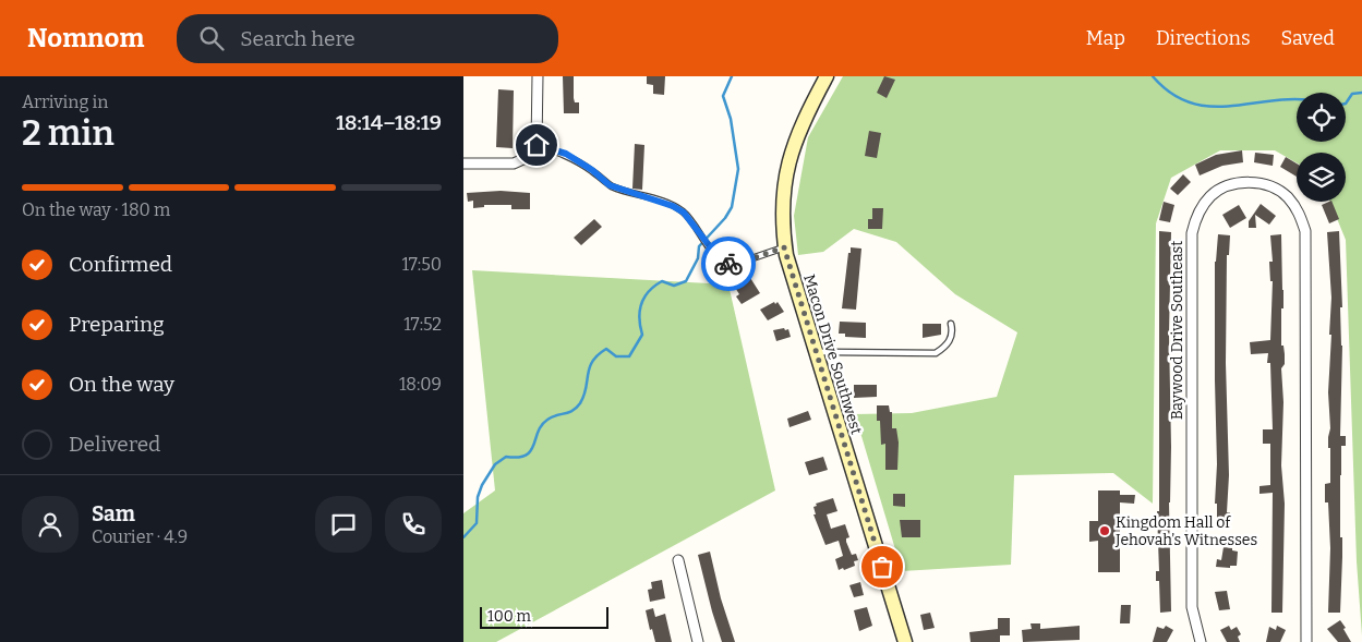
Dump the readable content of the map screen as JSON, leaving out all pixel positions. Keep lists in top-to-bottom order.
{
  "streets": {
    "street": ["Baywood Drive Southeast", "Macon Drive Southwest"]
  },
  "places": ["Kingdom Hall of Jehovah’s Witnesses"],
  "scale_bar": "100 m",
  "page": {
    "header": "Nomnom",
    "search": "Search here",
    "nav": ["Map", "Directions", "Saved"],
    "heading": ["2 min", "Arriving in", "18:14–18:19"],
    "panel": ["Sam", "Courier · 4.9"],
    "bar": "On the way · 180 m",
    "list": [
      ["Confirmed", "17:50"],
      ["Preparing", "17:52"],
      ["On the way", "18:09"],
      "Delivered"
    ],
    "scale": "100 m"
  }
}
